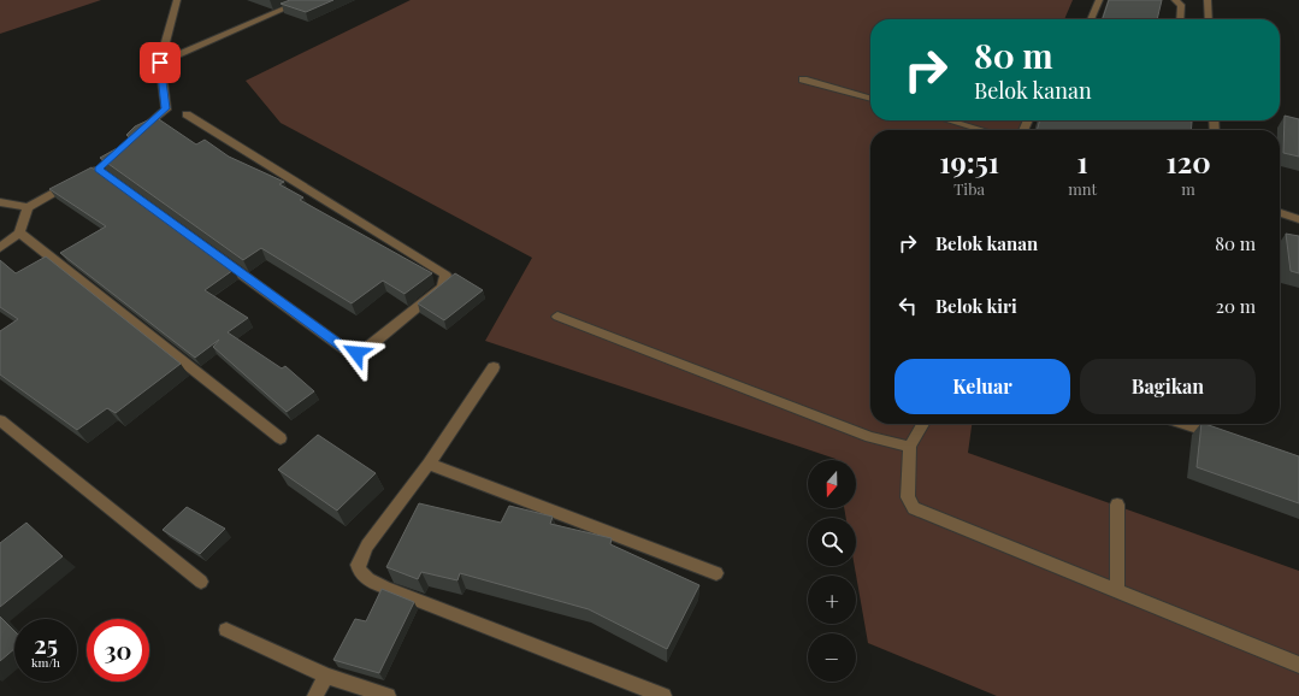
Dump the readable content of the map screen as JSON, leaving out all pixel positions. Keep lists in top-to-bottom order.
{
  "north": "bottom",
  "page": {
    "turn": ["80 m", "Belok kanan"],
    "eta": [
      "19:51",
      "Tiba",
      "1",
      "mnt",
      "120",
      "m"
    ],
    "list": [
      {
        "name": "Belok kanan",
        "value": "80 m"
      },
      {
        "name": "Belok kiri",
        "value": "20 m"
      }
    ],
    "buttons": ["Keluar", "Bagikan"],
    "map_buttons": ["+", "−"],
    "speed": "25 km/h",
    "limit": "30"
  }
}
